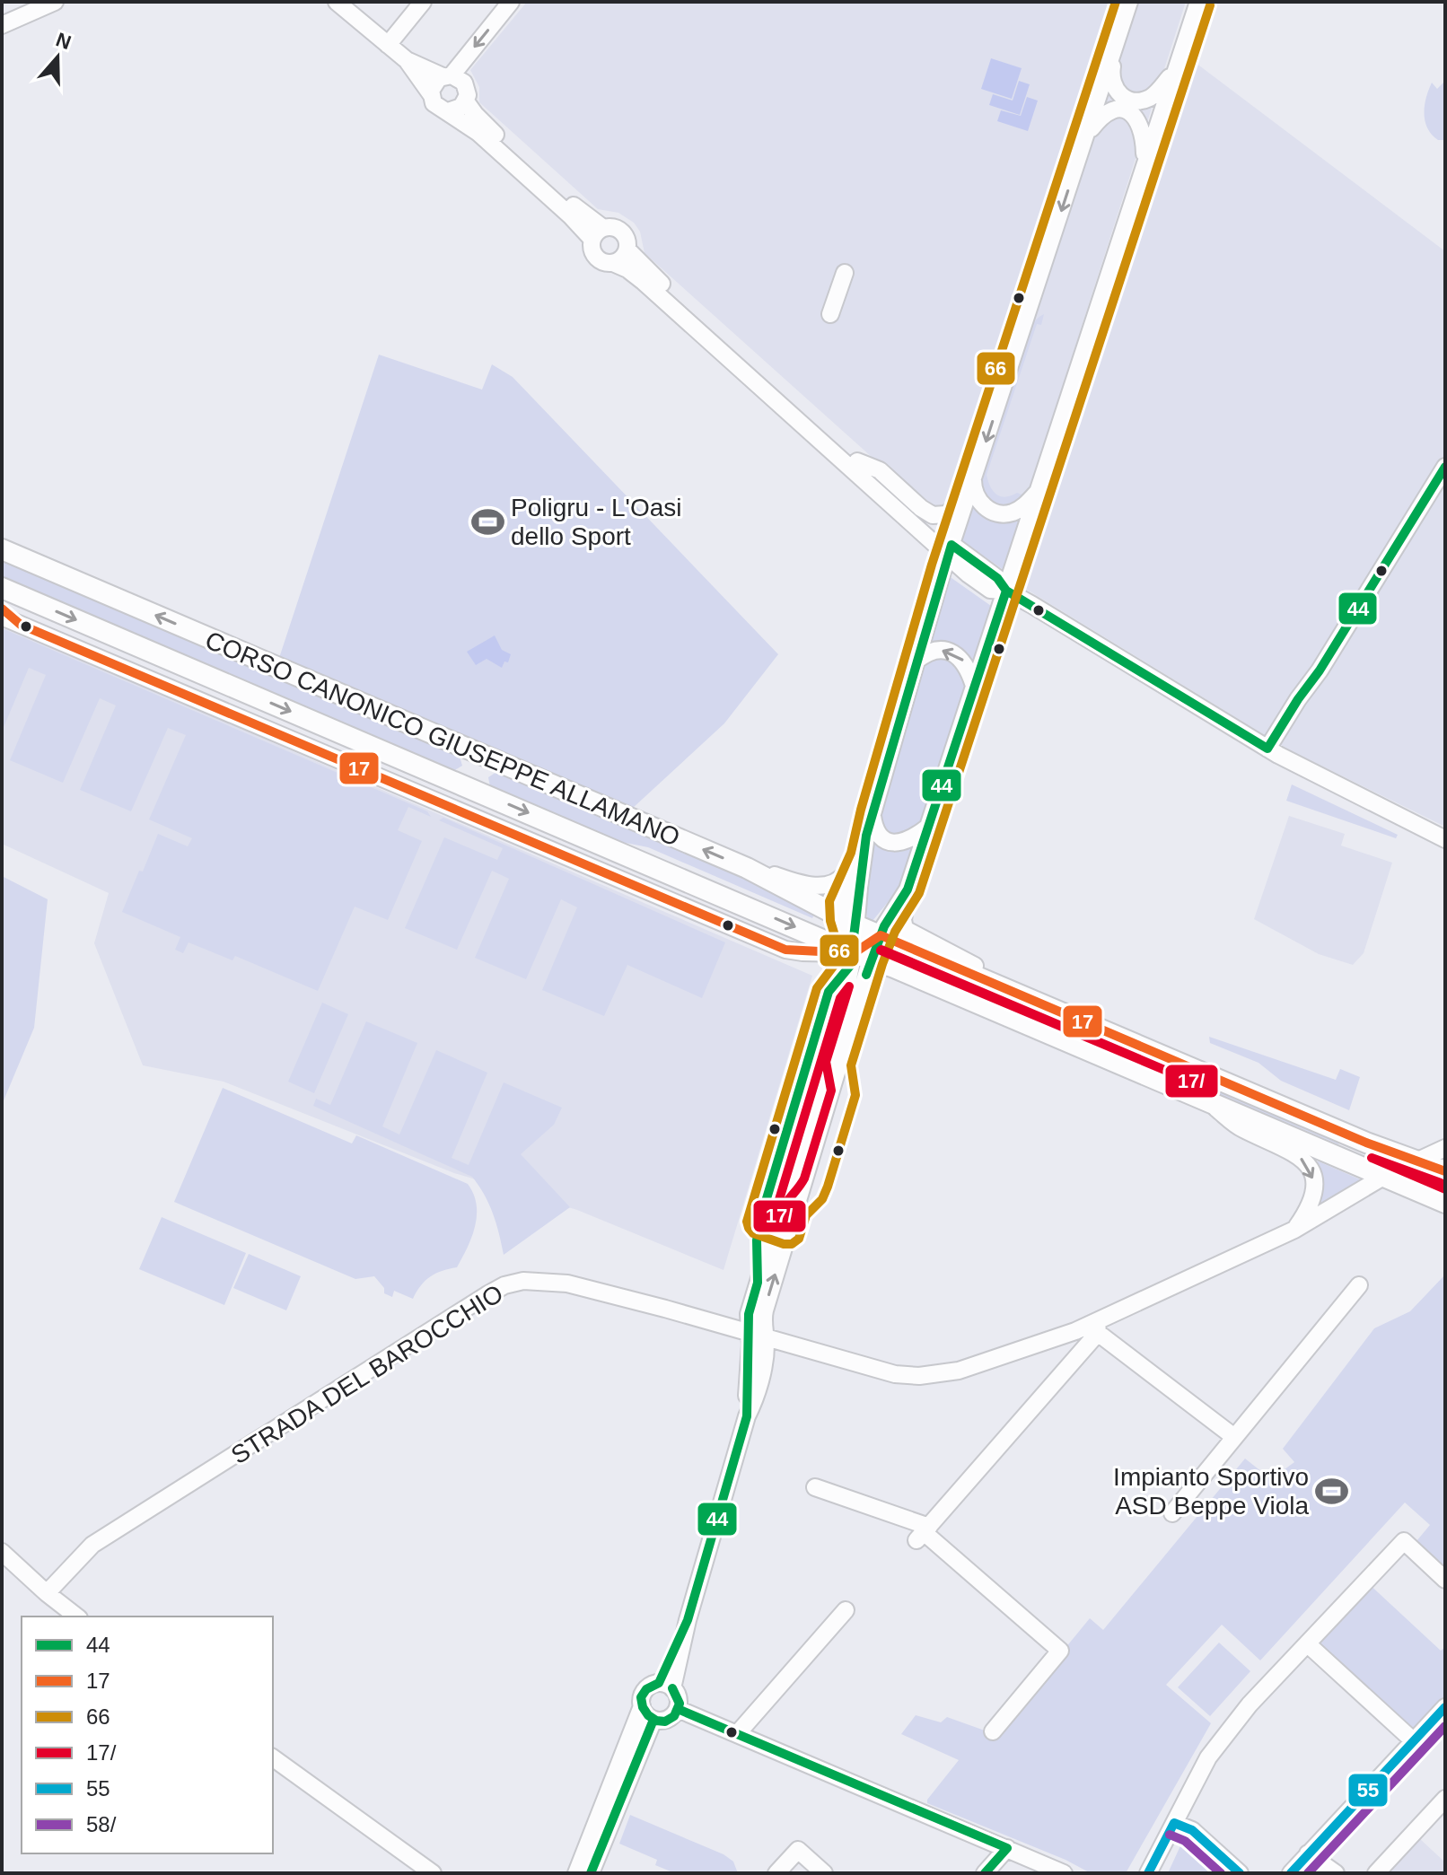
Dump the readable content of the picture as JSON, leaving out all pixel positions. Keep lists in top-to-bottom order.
{
  "streets": {
    "main road": ["CORSO CANONICO GIUSEPPE ALLAMANO"],
    "street": ["STRADA DEL BAROCCHIO"]
  },
  "crossings": [
    ["CORSO CANONICO GIUSEPPE ALLAMANO", "STRADA DEL BAROCCHIO"]
  ],
  "places": {
    "sports": ["Poligru - L'Oasi dello Sport", "Impianto Sportivo ASD Beppe Viola"]
  },
  "lines": [
    "transit line 66",
    "transit line 44",
    "transit line 17",
    "transit line 17/",
    "transit line 55",
    "transit line 58/"
  ],
  "legend": [
    "44",
    "17",
    "66",
    "17/",
    "55",
    "58/"
  ],
  "north": "top"
}
